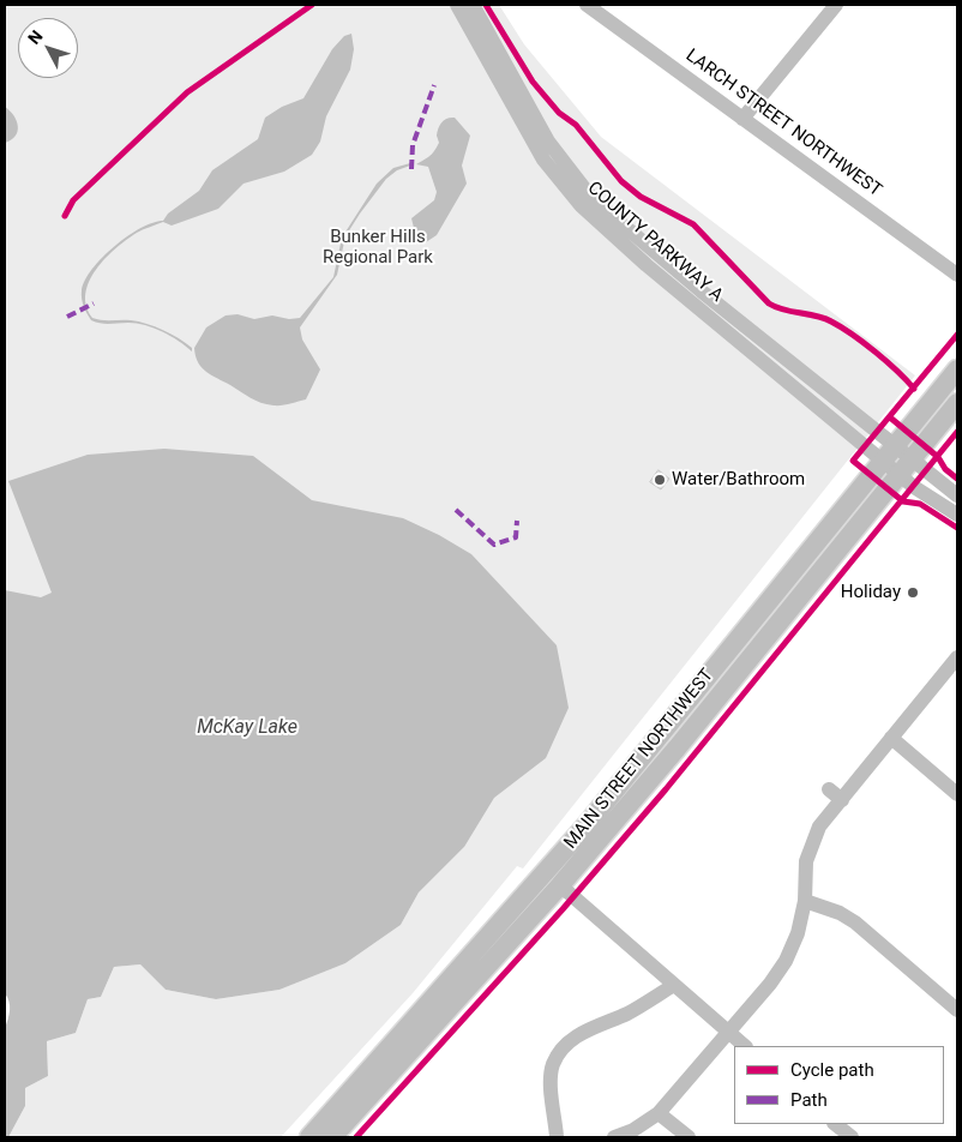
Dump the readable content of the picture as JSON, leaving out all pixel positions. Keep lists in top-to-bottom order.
{
  "streets": {
    "main road": ["MAIN STREET NORTHWEST"],
    "street": ["LARCH STREET NORTHWEST", "COUNTY PARKWAY A"]
  },
  "crossings": [
    ["COUNTY PARKWAY A", "MAIN STREET NORTHWEST"]
  ],
  "water": ["McKay Lake"],
  "parks": ["Bunker Hills Regional Park"],
  "places": ["Water/Bathroom", "Holiday"],
  "legend": ["Cycle path", "Path"],
  "north": "top left"
}
